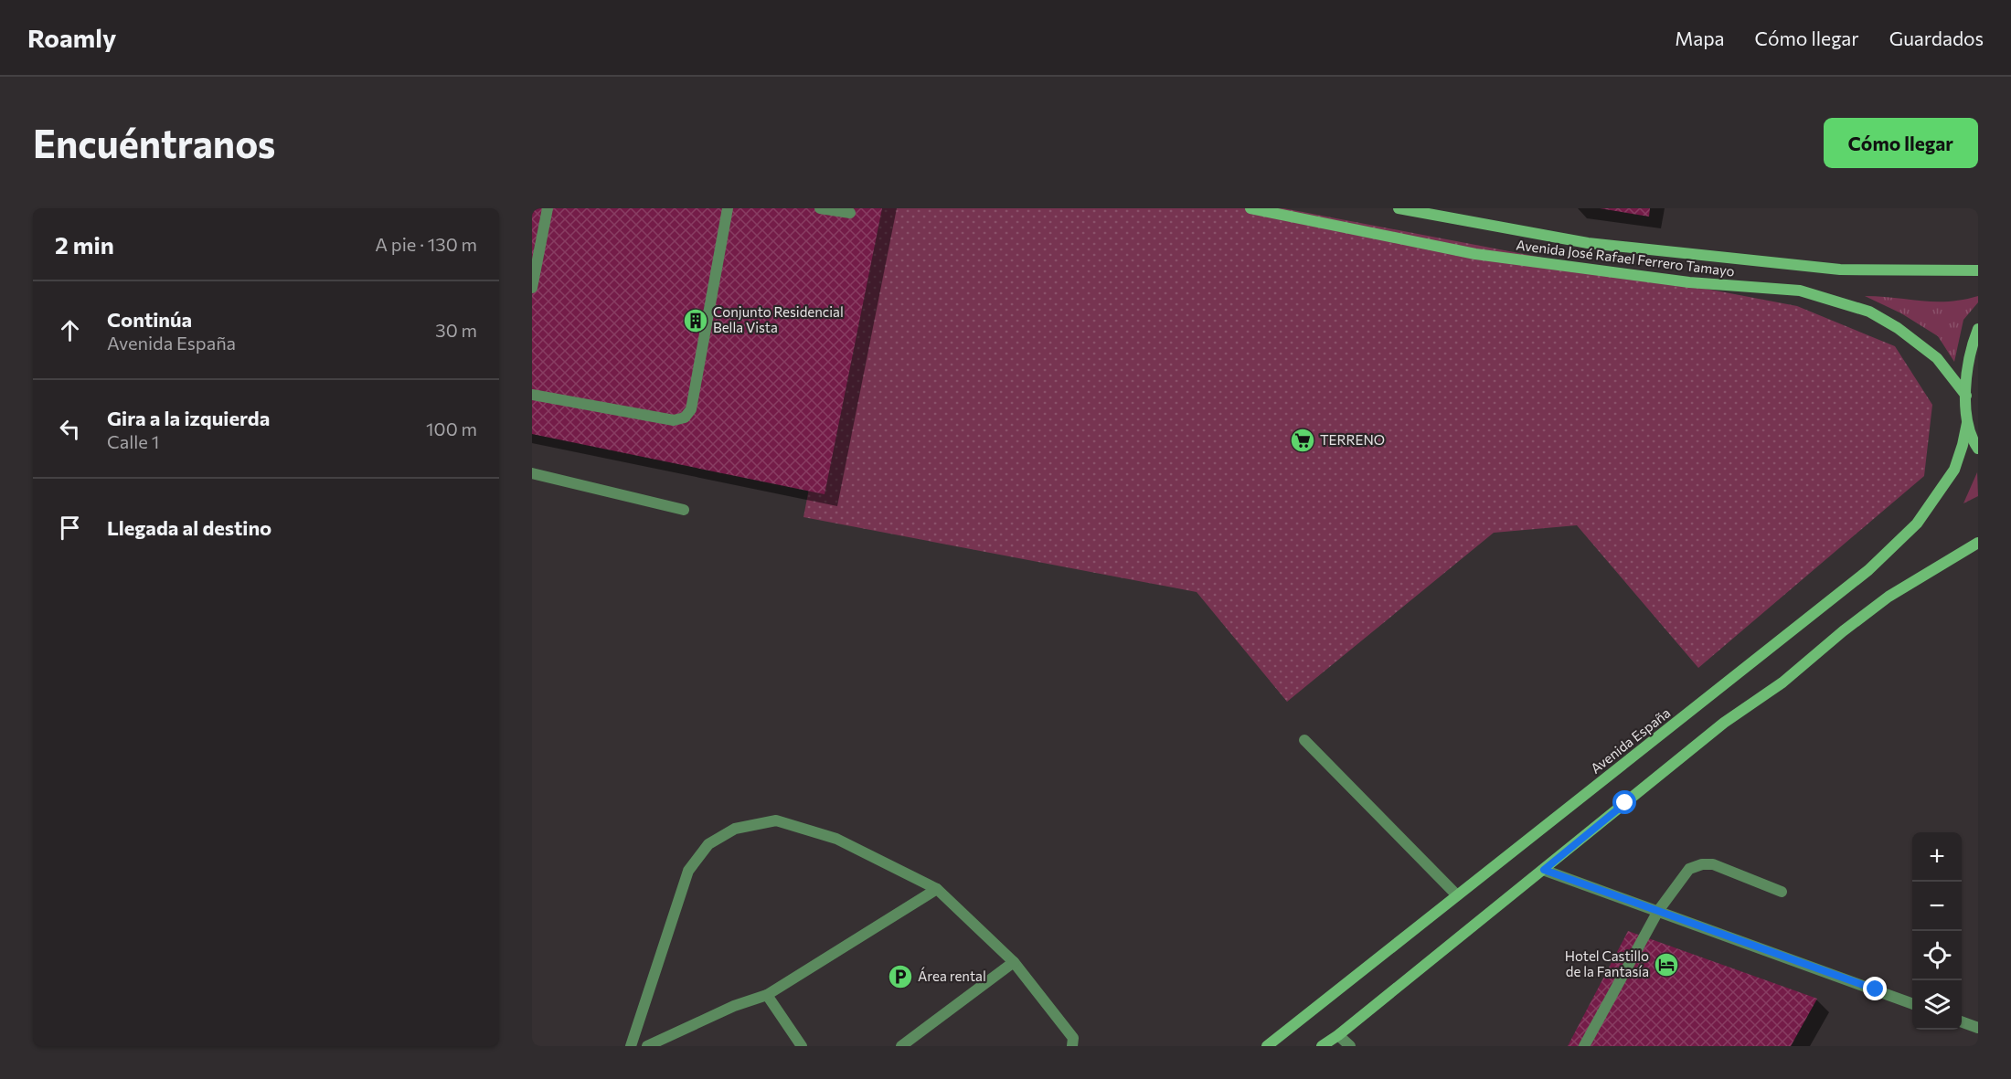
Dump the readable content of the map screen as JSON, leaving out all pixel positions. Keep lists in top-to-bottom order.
{
  "streets": {
    "main road": ["Avenida José Rafael Ferrero Tamayo", "Avenida España"]
  },
  "places": {
    "building": ["Conjunto Residencial Bella Vista"],
    "supermarket": ["TERRENO"],
    "hotel": ["Hotel Castillo de la Fantasía"],
    "parking": ["Área rental"]
  },
  "page": {
    "header": "Roamly",
    "nav": ["Mapa", "Cómo llegar", "Guardados"],
    "buttons": "Cómo llegar",
    "title": "Encuéntranos",
    "heading": ["2 min", "A pie · 130 m"],
    "list": [
      ["Continúa", "Avenida España", "30 m"],
      ["Gira a la izquierda", "Calle 1", "100 m"],
      "Llegada al destino"
    ],
    "map_buttons": ["+", "−"]
  }
}
